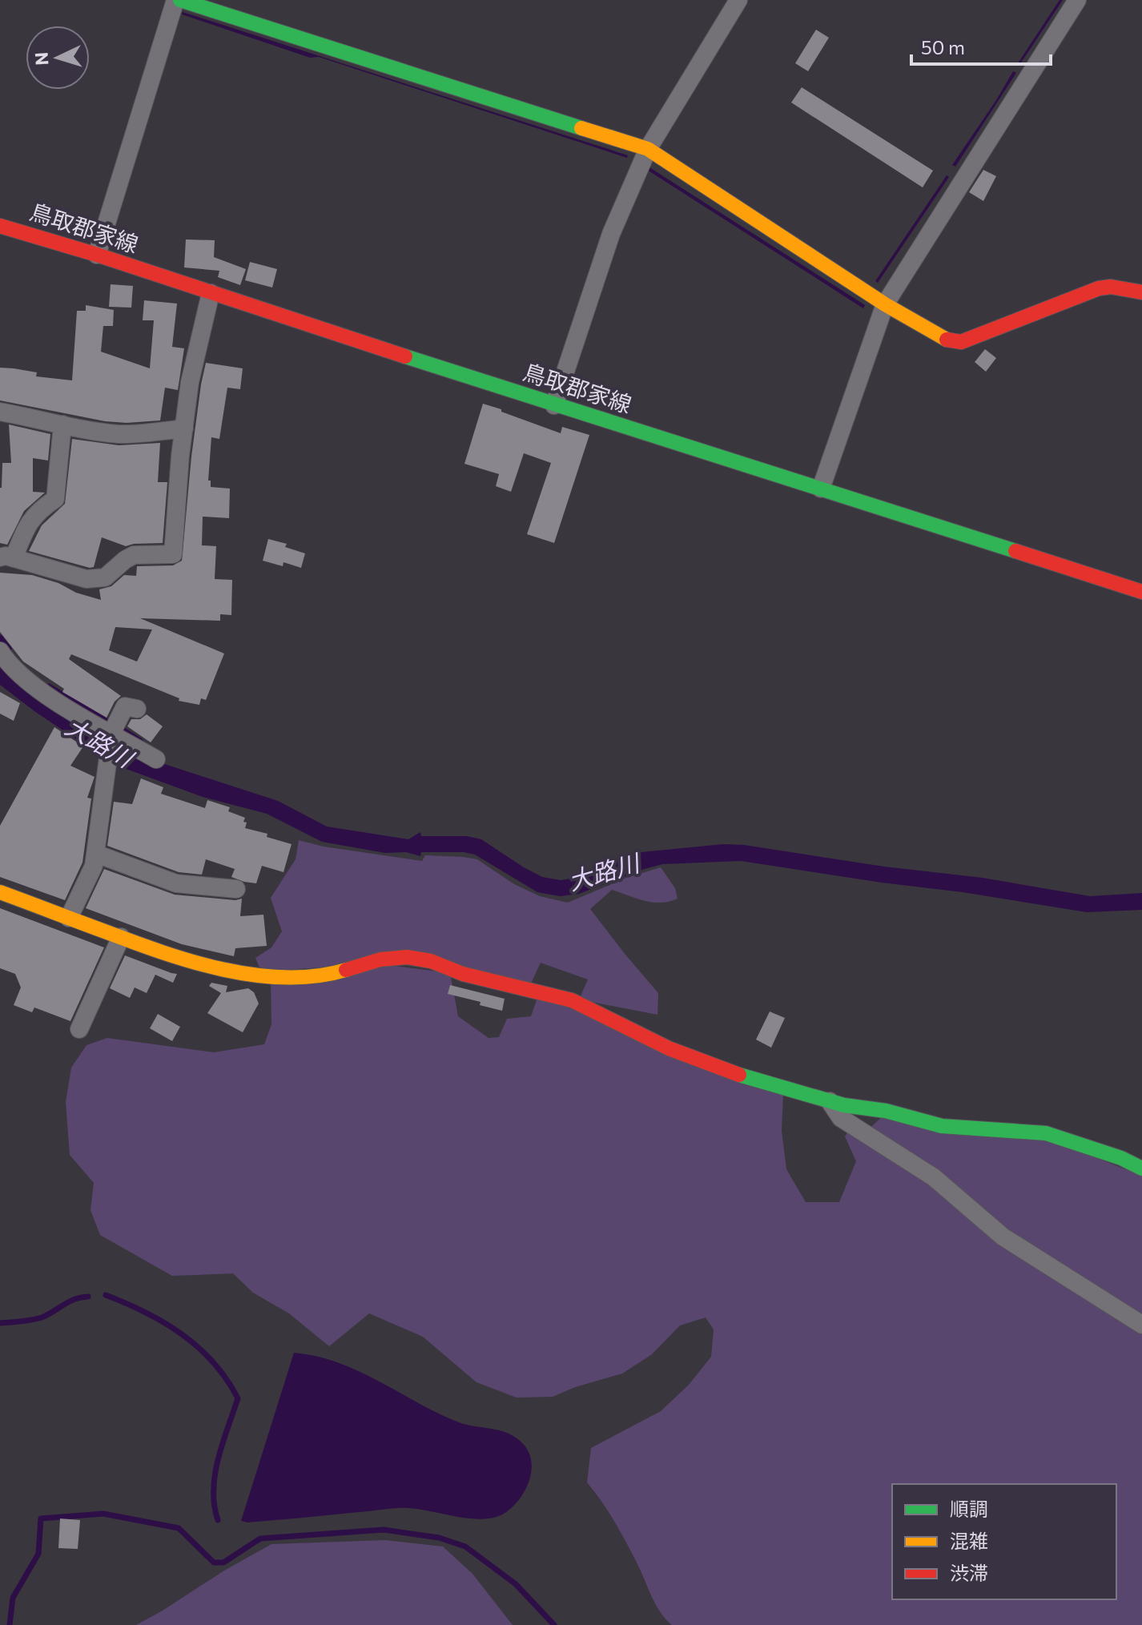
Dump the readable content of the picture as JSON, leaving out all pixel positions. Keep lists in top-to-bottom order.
{
  "streets": {
    "street": ["鳥取郡家線"]
  },
  "water": ["大路川"],
  "legend": ["順調", "混雑", "渋滞"],
  "scale_bar": "50 m",
  "north": "left"
}
